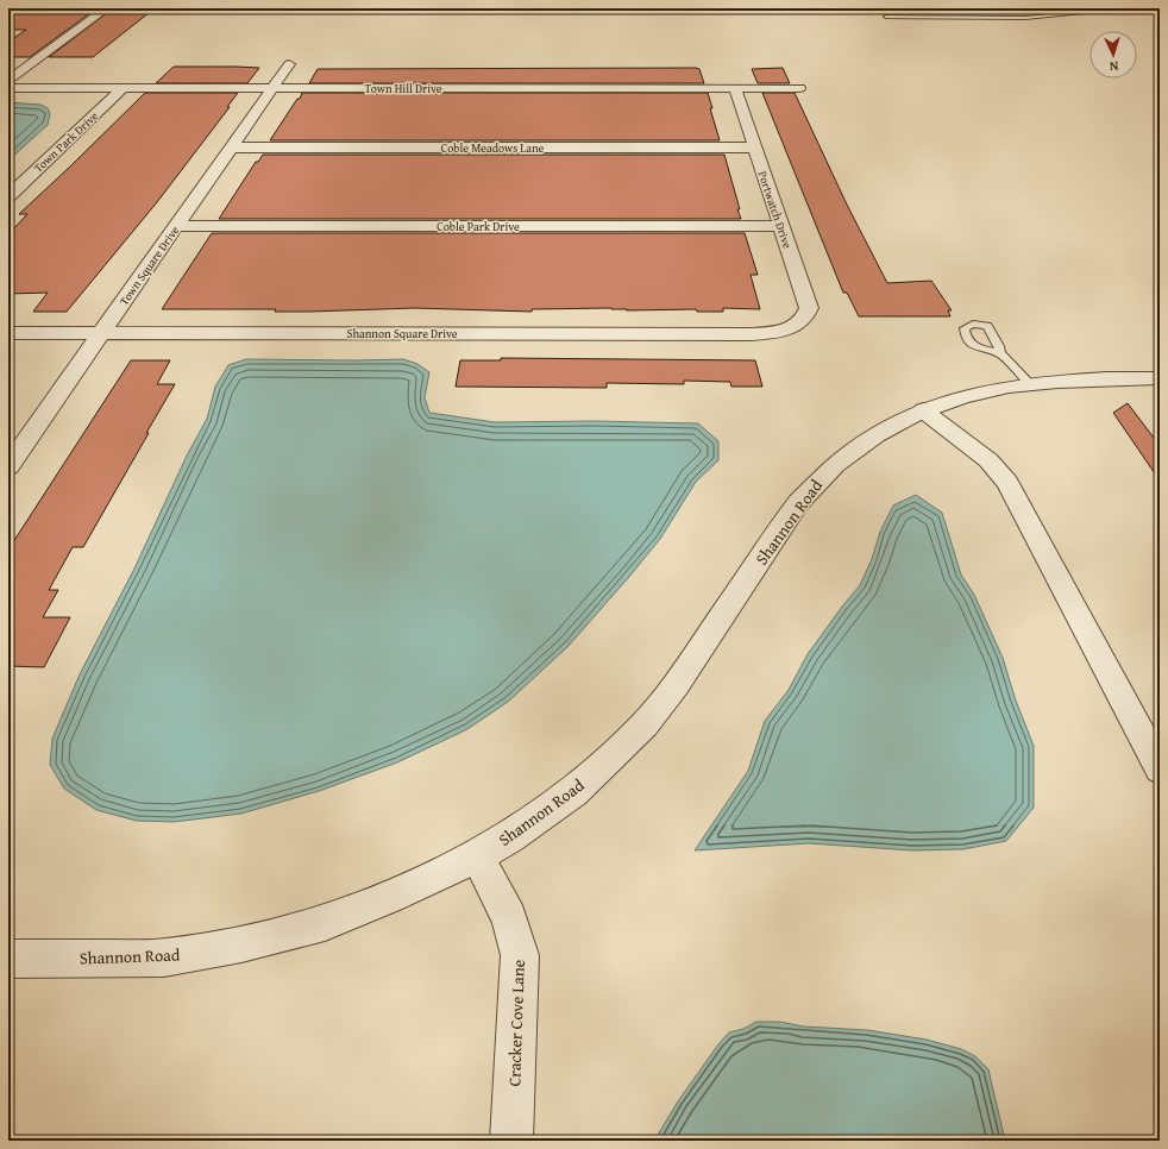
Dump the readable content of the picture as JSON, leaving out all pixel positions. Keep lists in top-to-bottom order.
{
  "streets": {
    "street": [
      "Town Hill Drive",
      "Town Park Drive",
      "Coble Meadows Lane",
      "Portwatch Drive",
      "Coble Park Drive",
      "Town Square Drive",
      "Shannon Square Drive",
      "Shannon Road",
      "Cracker Cove Lane"
    ]
  },
  "crossings": [
    ["Town Hill Drive", "Town Park Drive"],
    ["Town Hill Drive", "Portwatch Drive"],
    ["Town Hill Drive", "Town Square Drive"],
    ["Coble Meadows Lane", "Portwatch Drive"],
    ["Coble Meadows Lane", "Town Square Drive"],
    ["Portwatch Drive", "Coble Park Drive"],
    ["Portwatch Drive", "Shannon Square Drive"],
    ["Coble Park Drive", "Town Square Drive"],
    ["Town Square Drive", "Shannon Square Drive"],
    ["Shannon Road", "Cracker Cove Lane"]
  ],
  "north": "bottom"
}
